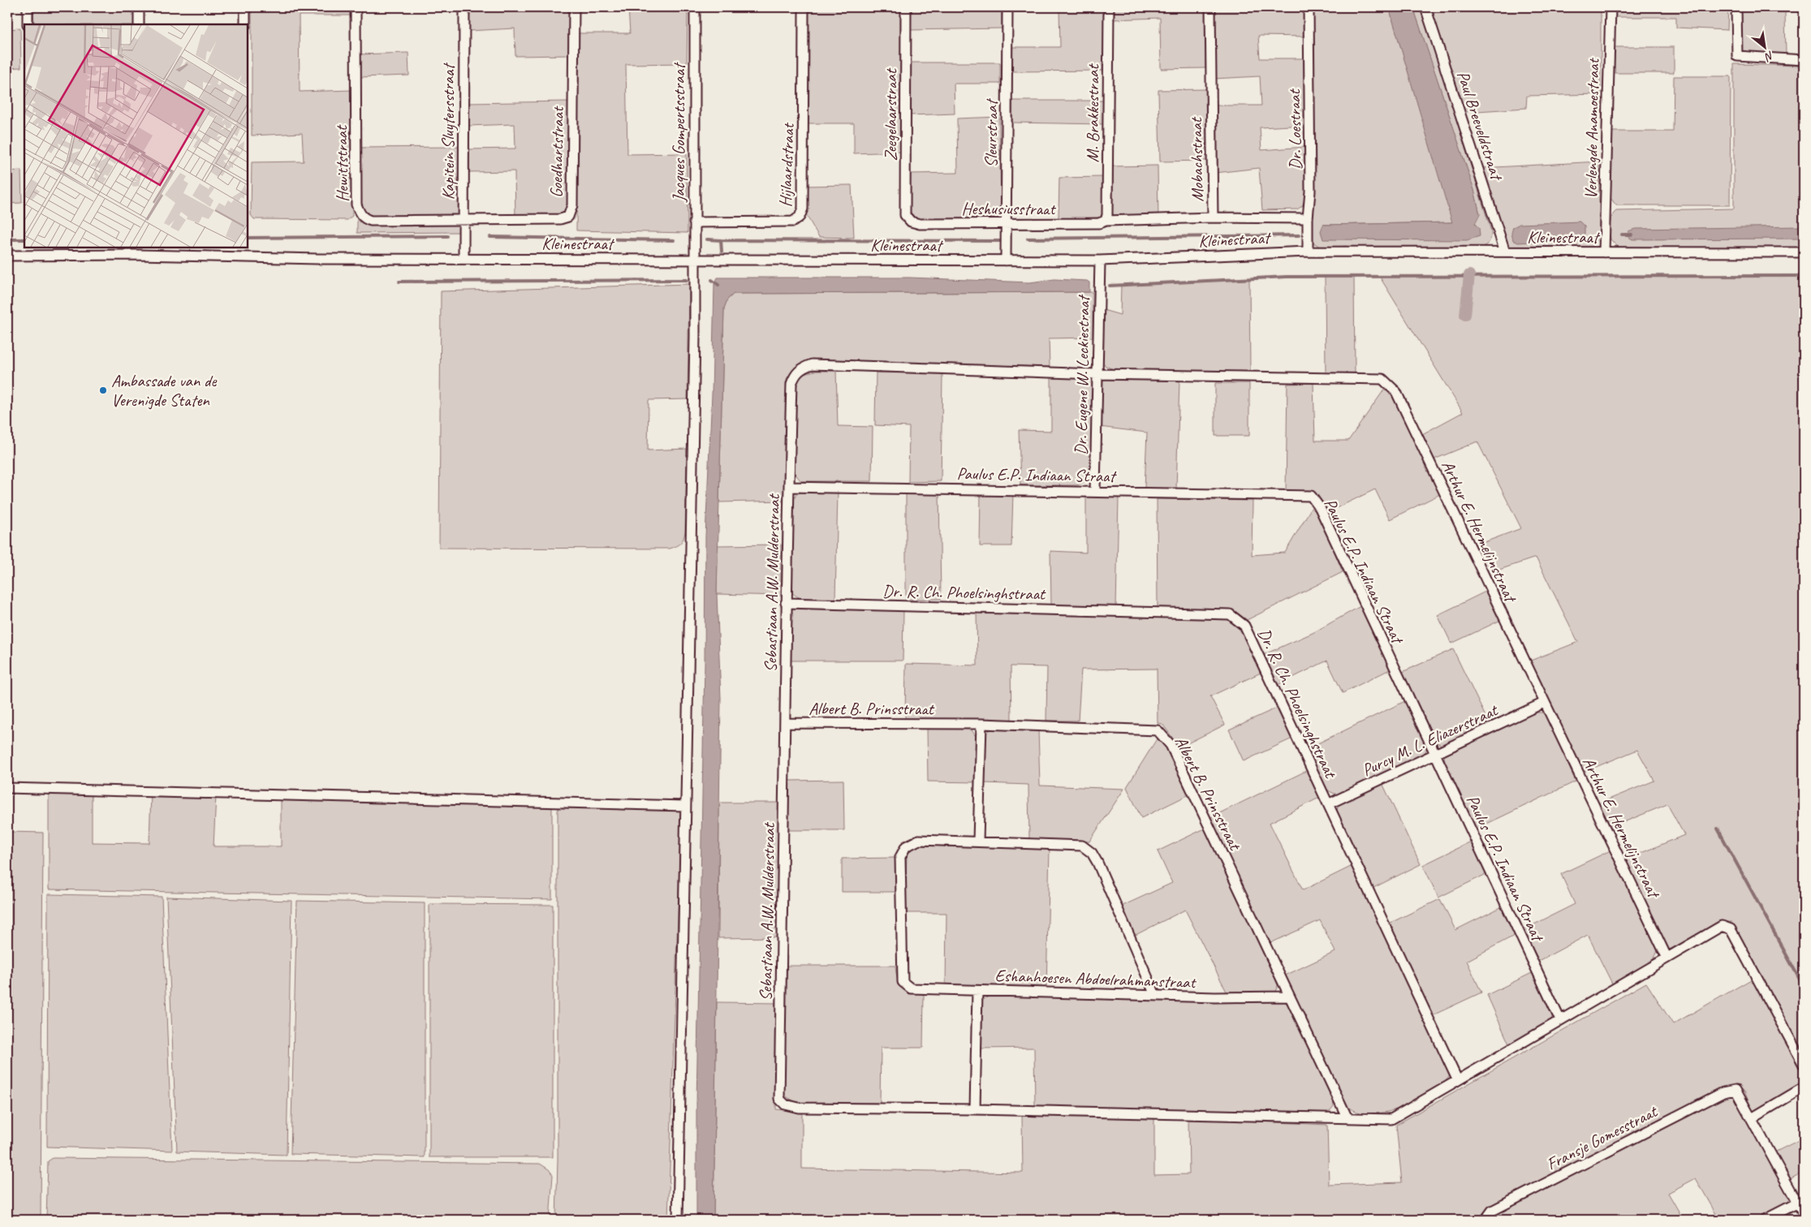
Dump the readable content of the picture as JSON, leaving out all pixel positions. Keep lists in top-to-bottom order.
{
  "streets": {
    "street": [
      "M. Brakkestraat",
      "Zeegelaarstraat",
      "Paul Breeveldstraat",
      "Verlengde Anamoestraat",
      "Dr. Loestraat",
      "Kapitein Sluytersstraat",
      "Jacques Gompertsstraat",
      "Sleurstraat",
      "Goedhartstraat",
      "Mobachstraat",
      "Hewittstraat",
      "Hijlaardstraat",
      "Heshusiusstraat",
      "Kleinestraat",
      "Dr. Eugene W. Leckiestraat",
      "Paulus E.P. Indiaan Straat",
      "Arthur E. Hermelijnstraat",
      "Sebastiaan A.W. Mulderstraat",
      "Dr. R. Ch. Phoelsinghstraat",
      "Albert B. Prinsstraat",
      "Purcy M. L. Eliazerstraat",
      "Eshanhoesen Abdoelrahmanstraat",
      "Fransje Gomesstraat"
    ]
  },
  "crossings": [
    ["M. Brakkestraat", "Heshusiusstraat"],
    ["Zeegelaarstraat", "Heshusiusstraat"],
    ["Paul Breeveldstraat", "Kleinestraat"],
    ["Verlengde Anamoestraat", "Kleinestraat"],
    ["Dr. Loestraat", "Mobachstraat"],
    ["Dr. Loestraat", "Kleinestraat"],
    ["Kapitein Sluytersstraat", "Goedhartstraat"],
    ["Kapitein Sluytersstraat", "Hewittstraat"],
    ["Kapitein Sluytersstraat", "Kleinestraat"],
    ["Jacques Gompertsstraat", "Hijlaardstraat"],
    ["Jacques Gompertsstraat", "Kleinestraat"],
    ["Sleurstraat", "Heshusiusstraat"],
    ["Sleurstraat", "Kleinestraat"],
    ["Goedhartstraat", "Hewittstraat"],
    ["Mobachstraat", "Heshusiusstraat"],
    ["Kleinestraat", "Dr. Eugene W. Leckiestraat"],
    ["Dr. Eugene W. Leckiestraat", "Paulus E.P. Indiaan Straat"],
    ["Dr. Eugene W. Leckiestraat", "Arthur E. Hermelijnstraat"],
    ["Dr. Eugene W. Leckiestraat", "Sebastiaan A.W. Mulderstraat"],
    ["Paulus E.P. Indiaan Straat", "Sebastiaan A.W. Mulderstraat"],
    ["Paulus E.P. Indiaan Straat", "Purcy M. L. Eliazerstraat"],
    ["Arthur E. Hermelijnstraat", "Sebastiaan A.W. Mulderstraat"],
    ["Arthur E. Hermelijnstraat", "Purcy M. L. Eliazerstraat"],
    ["Sebastiaan A.W. Mulderstraat", "Dr. R. Ch. Phoelsinghstraat"],
    ["Sebastiaan A.W. Mulderstraat", "Albert B. Prinsstraat"],
    ["Dr. R. Ch. Phoelsinghstraat", "Purcy M. L. Eliazerstraat"],
    ["Albert B. Prinsstraat", "Eshanhoesen Abdoelrahmanstraat"]
  ],
  "places": ["Ambassade van de Verenigde Staten"],
  "north": "bottom right"
}
